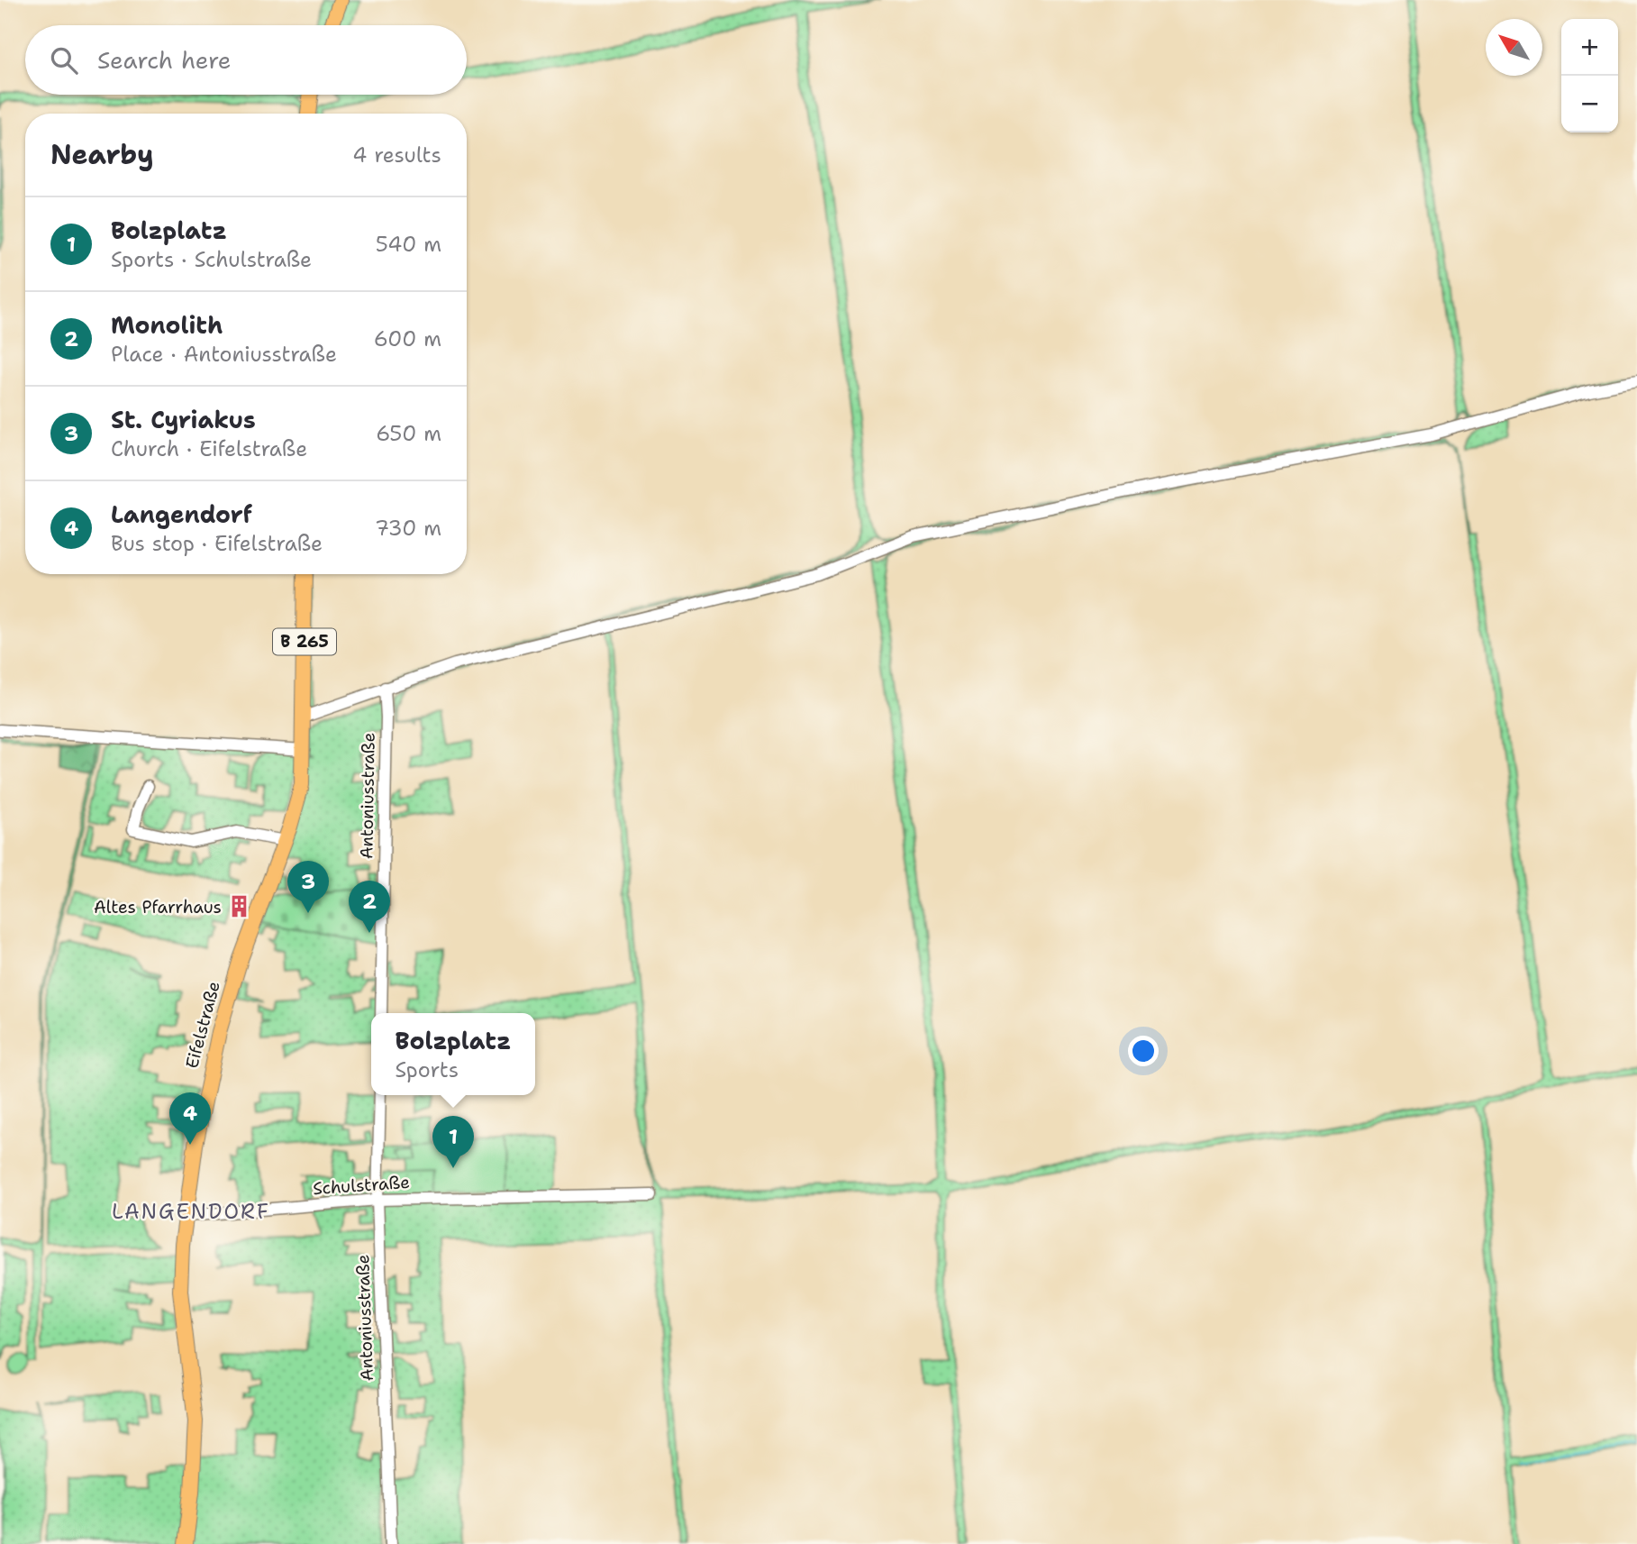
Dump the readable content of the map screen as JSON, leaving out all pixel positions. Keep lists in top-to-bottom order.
{
  "streets": {
    "main road": ["B 265", "Eifelstraße"],
    "street": ["Antoniusstraße", "Schulstraße"]
  },
  "crossings": [
    ["B 265", "Eifelstraße"],
    ["Antoniusstraße", "Schulstraße"],
    ["Eifelstraße", "Schulstraße"]
  ],
  "districts": ["LANGENDORF"],
  "places": {
    "building": ["Altes Pfarrhaus"]
  },
  "north": "top left",
  "page": {
    "map_buttons": ["+", "−"],
    "search": "Search here",
    "heading": ["Nearby", "4 results"],
    "list": [
      {
        "mark": "1",
        "name": "Bolzplatz",
        "note": "Sports · Schulstraße",
        "value": "540 m"
      },
      {
        "mark": "2",
        "name": "Monolith",
        "note": "Place · Antoniusstraße",
        "value": "600 m"
      },
      {
        "mark": "3",
        "name": "St. Cyriakus",
        "note": "Church · Eifelstraße",
        "value": "650 m"
      },
      {
        "mark": "4",
        "name": "Langendorf",
        "note": "Bus stop · Eifelstraße",
        "value": "730 m"
      }
    ],
    "pins": [
      "3",
      "2",
      "4",
      "1"
    ],
    "popup": ["Bolzplatz", "Sports"]
  }
}
